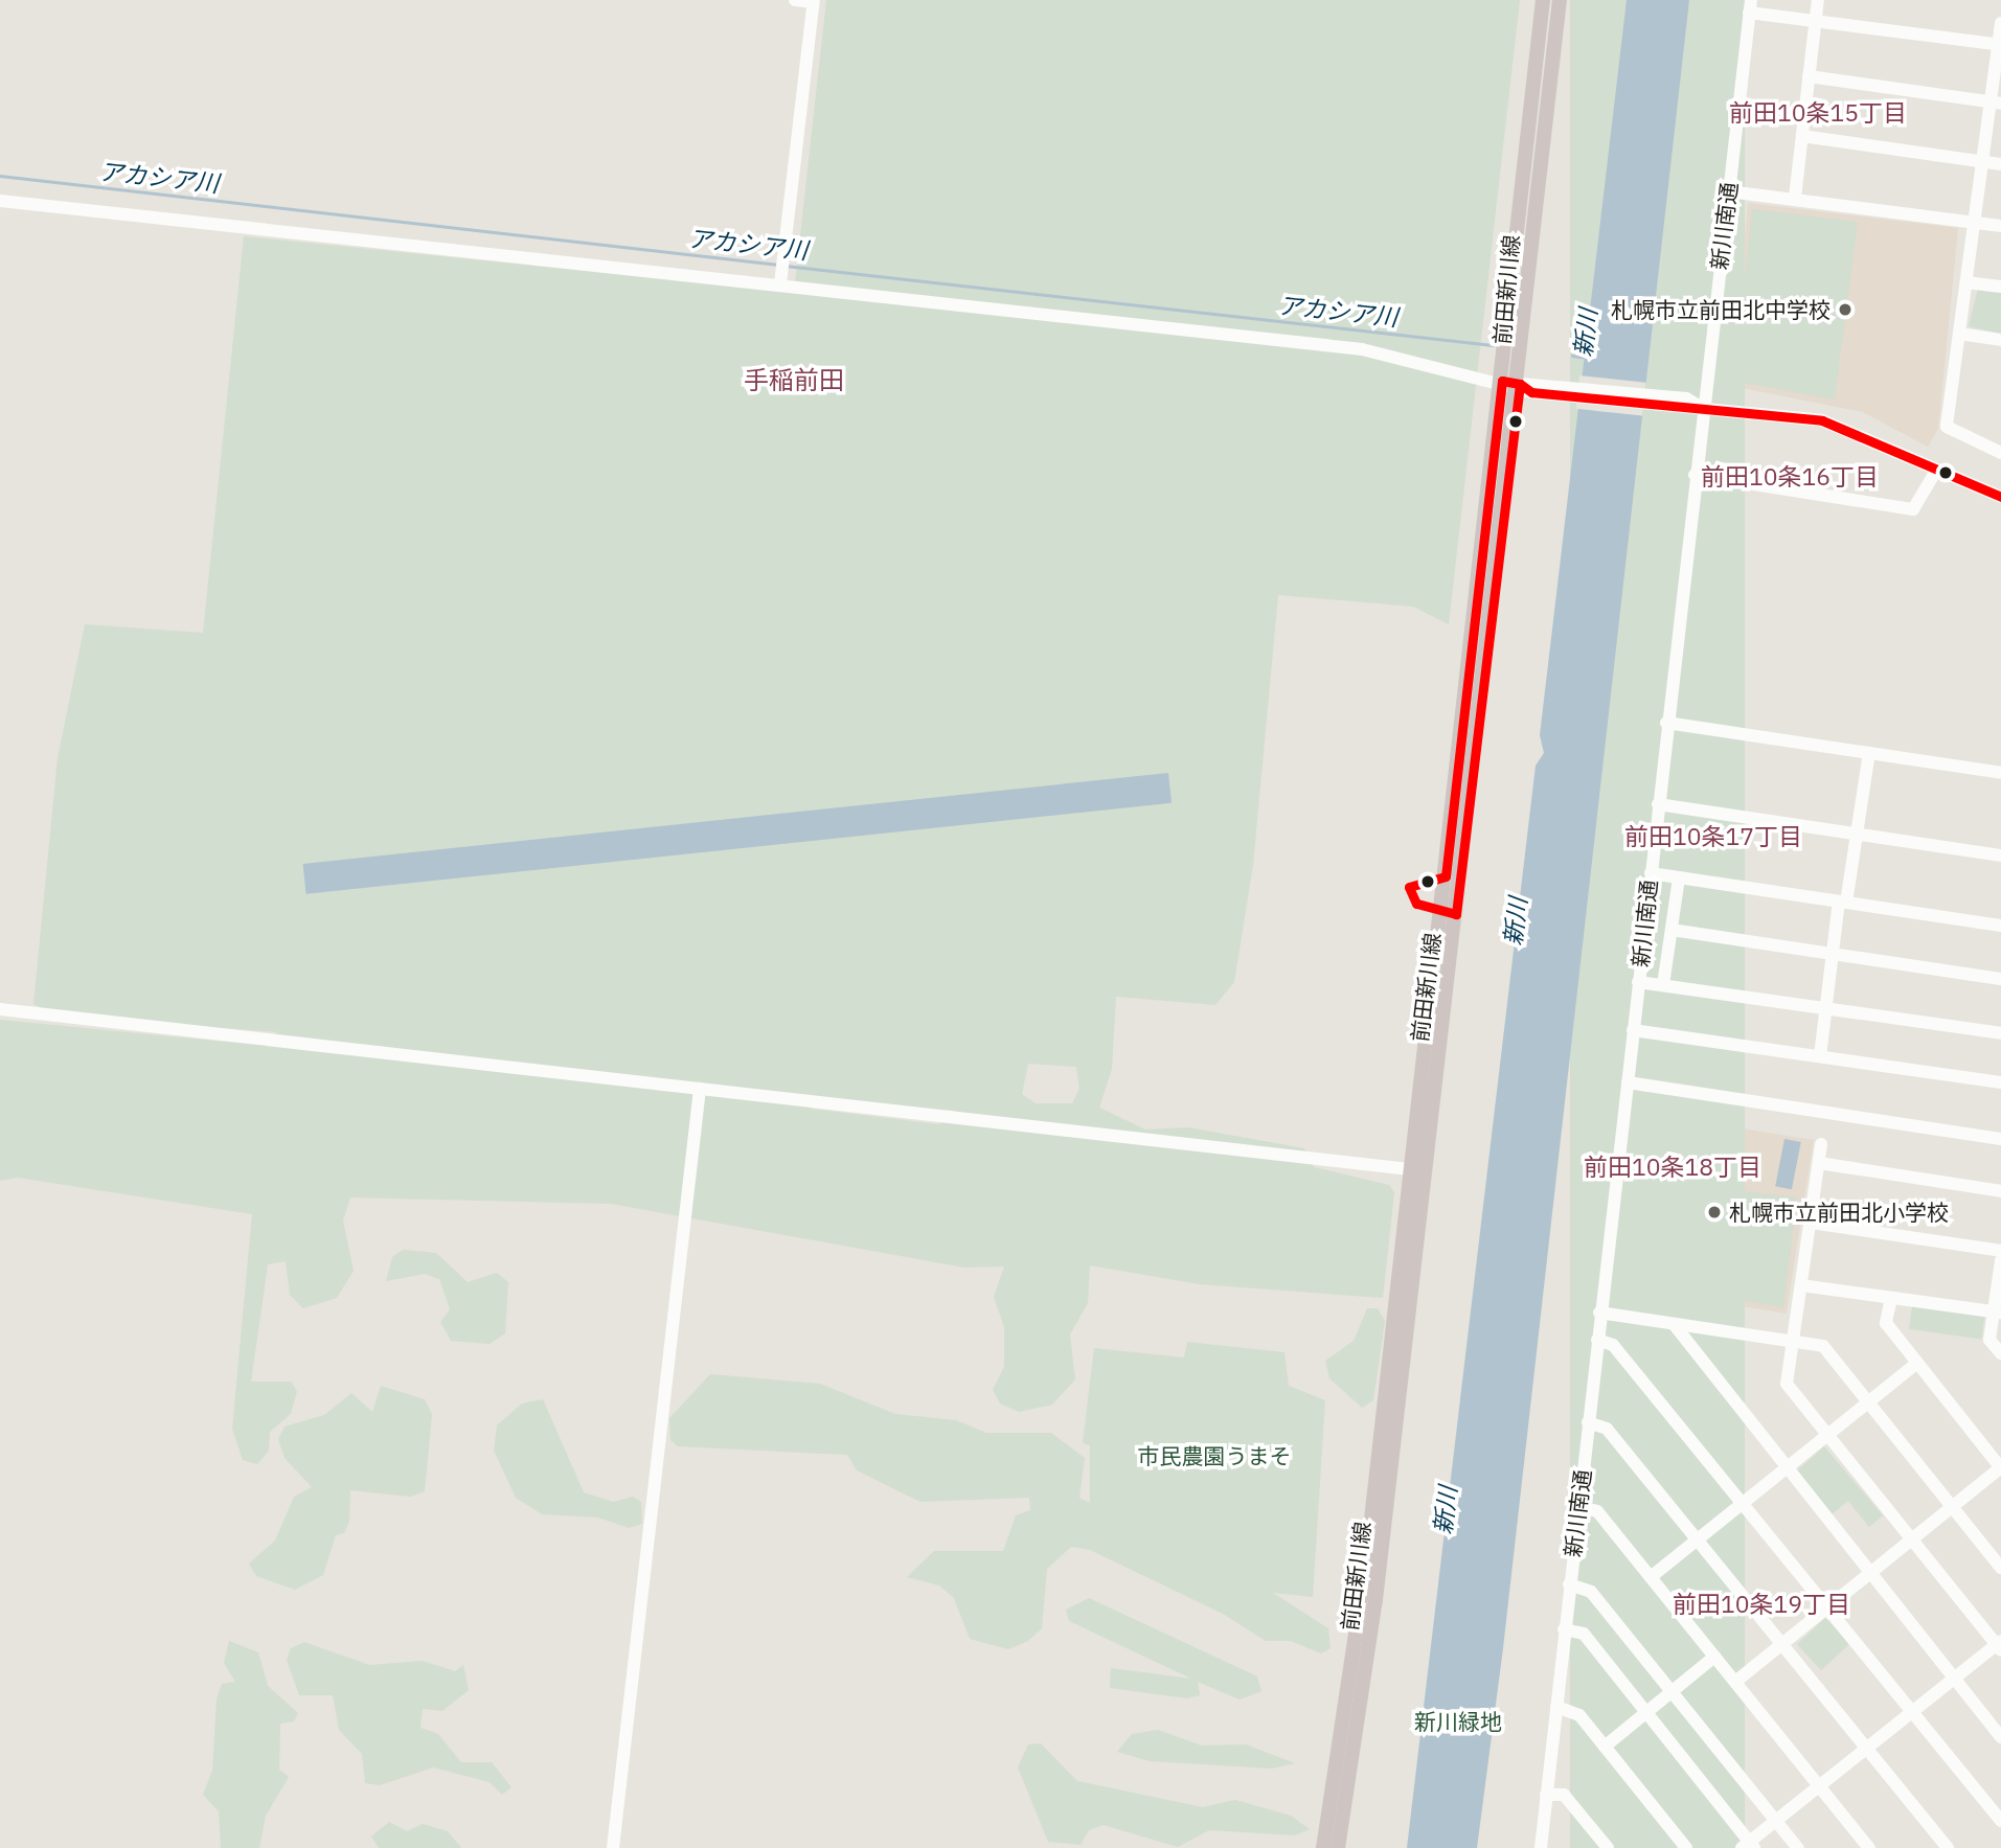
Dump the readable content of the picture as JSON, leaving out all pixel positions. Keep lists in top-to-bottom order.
{
  "streets": {
    "main road": ["前田新川線"],
    "street": ["新川南通"]
  },
  "districts": [
    "前田10条15丁目",
    "手稲前田",
    "前田10条16丁目",
    "前田10条17丁目",
    "前田10条18丁目",
    "前田10条19丁目"
  ],
  "water": ["アカシア川", "新川"],
  "parks": ["市民農園うまそ", "新川緑地"],
  "places": ["札幌市立前田北中学校", "札幌市立前田北小学校"]
}
